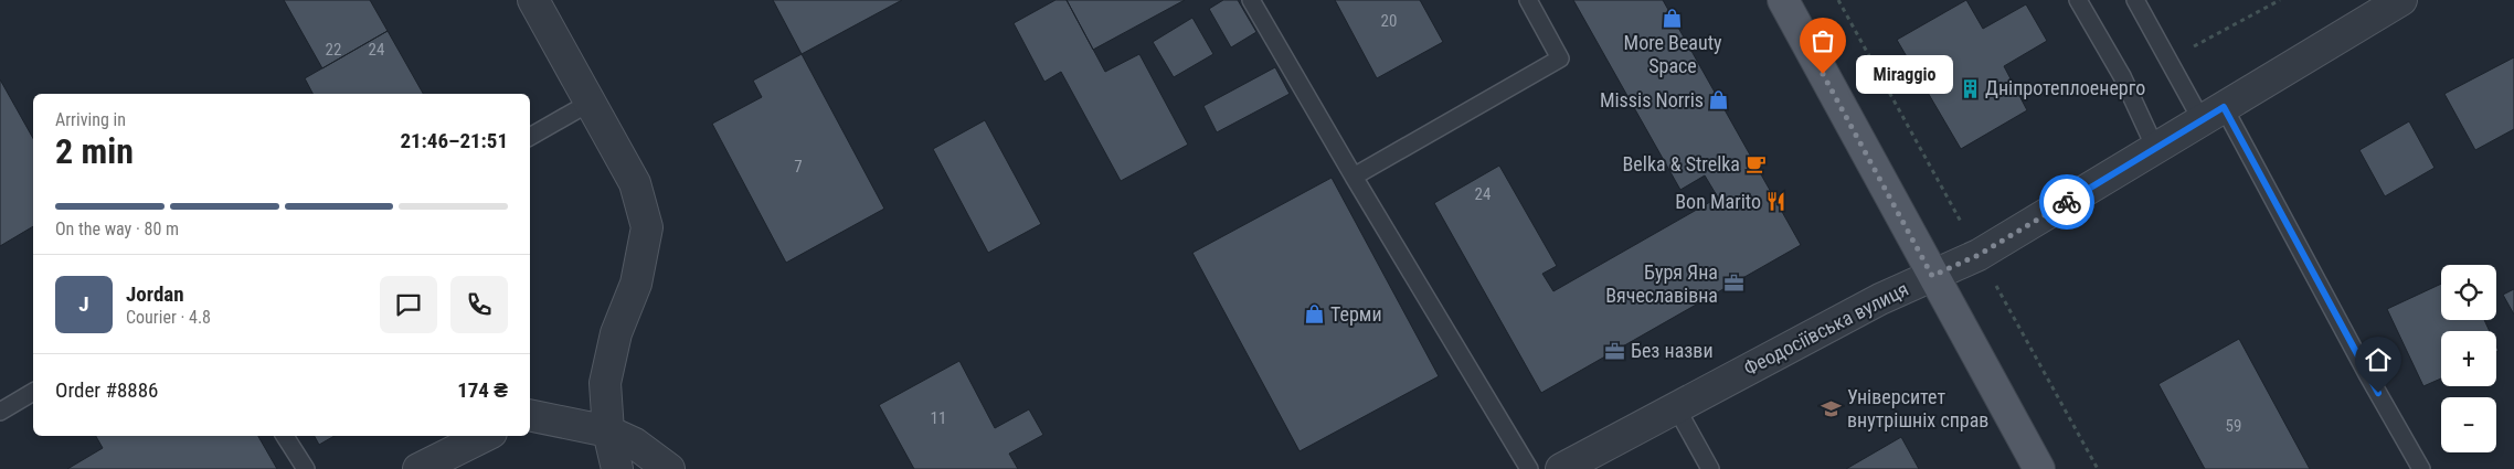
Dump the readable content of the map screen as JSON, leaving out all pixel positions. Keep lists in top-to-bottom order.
{
  "streets": {
    "street": ["Феодосіївська вулиця"]
  },
  "places": {
    "shop": ["More Beauty Space", "Missis Norris", "Терми"],
    "other": ["Miraggio"],
    "building": ["Дніпротеплоенерго"],
    "cafe": ["Belka & Strelka"],
    "restaurant": ["Bon Marito"],
    "office": ["Буря Яна Вячеславівна", "Без назви"],
    "school or university": ["Університет внутрішніх справ"]
  },
  "house_numbers": [
    "20",
    "22",
    "24",
    "7",
    "24",
    "11",
    "59"
  ],
  "page": {
    "bubble": "Miraggio",
    "heading": ["2 min", "Arriving in", "21:46–21:51"],
    "panel": [
      "Jordan",
      "Courier · 4.8",
      "Order #8886",
      "174 ₴"
    ],
    "bar": "On the way · 80 m",
    "map_buttons": ["+", "−"],
    "round": "J"
  }
}
